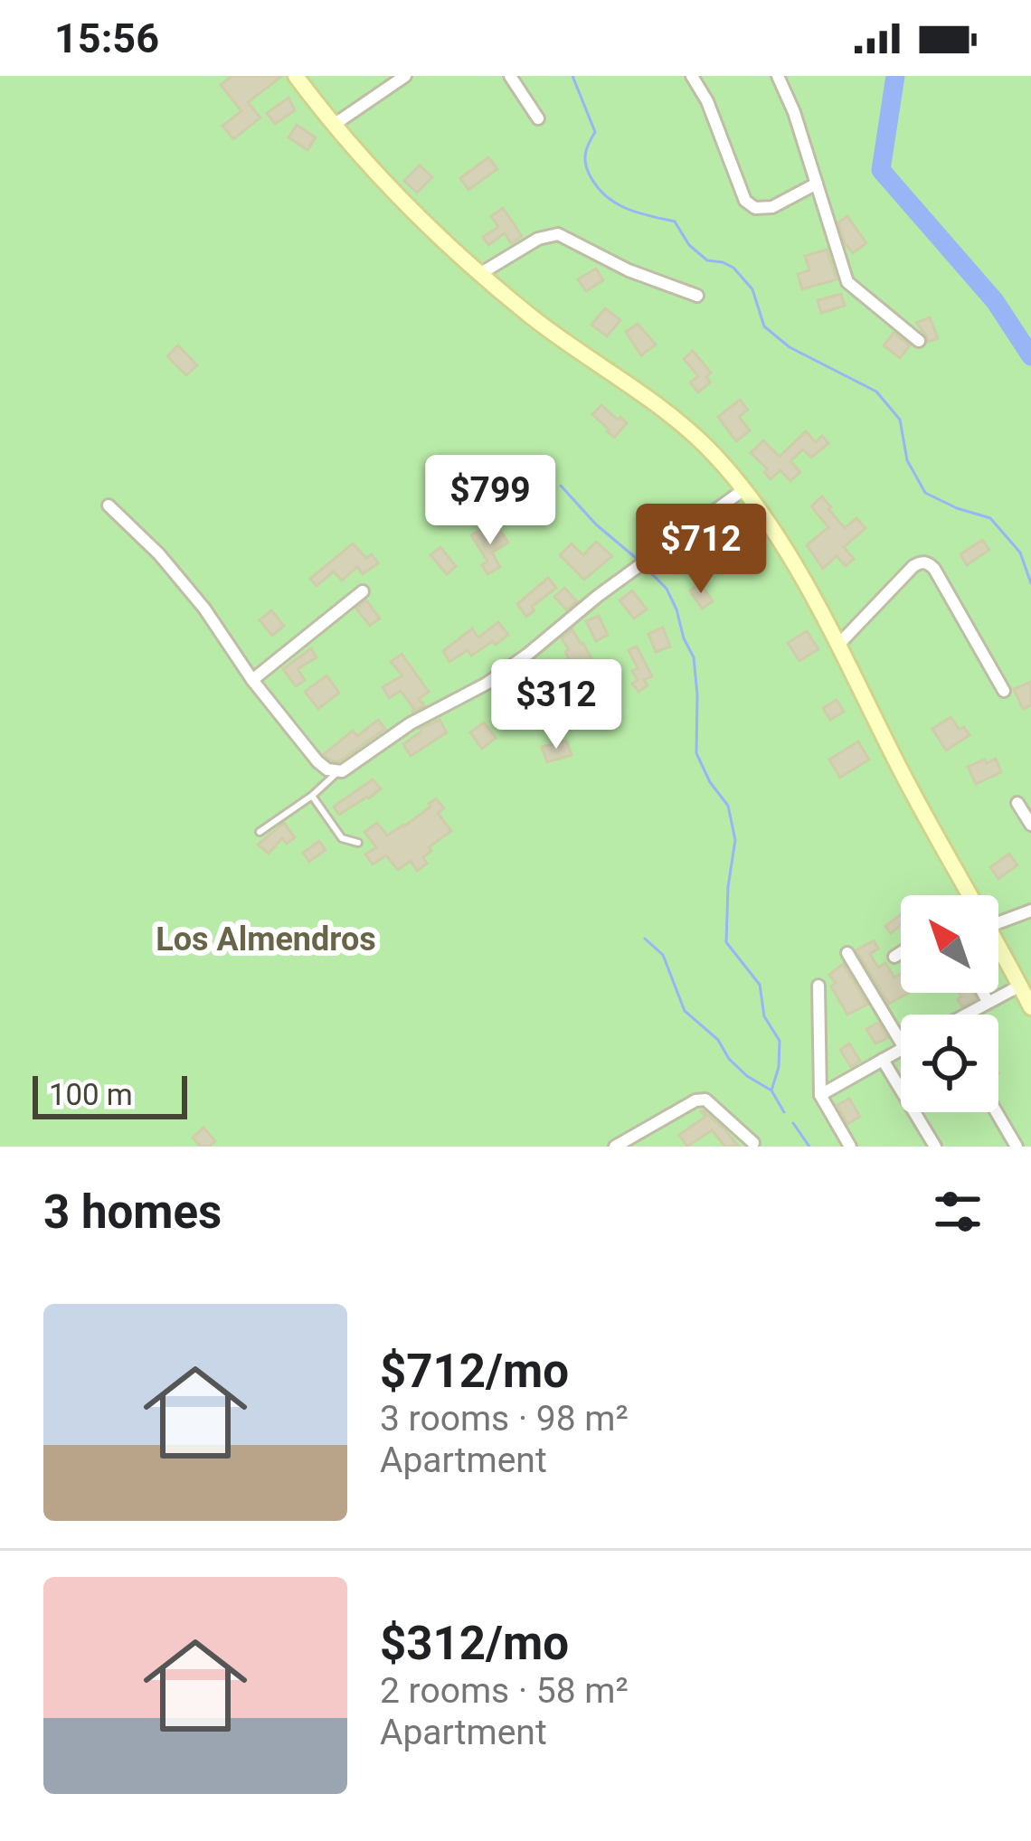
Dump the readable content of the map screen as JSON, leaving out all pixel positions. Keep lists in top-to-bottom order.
{
  "districts": ["Los Almendros"],
  "scale_bar": "100 m",
  "north": "top left",
  "page": {
    "status": "15:56",
    "price": ["$799", "$712", "$312"],
    "scale": "100 m",
    "heading": "3 homes",
    "list": [
      {
        "name": "$712/mo",
        "note": "3 rooms · 98 m² · Apartment"
      },
      {
        "name": "$312/mo",
        "note": "2 rooms · 58 m² · Apartment"
      }
    ]
  }
}
